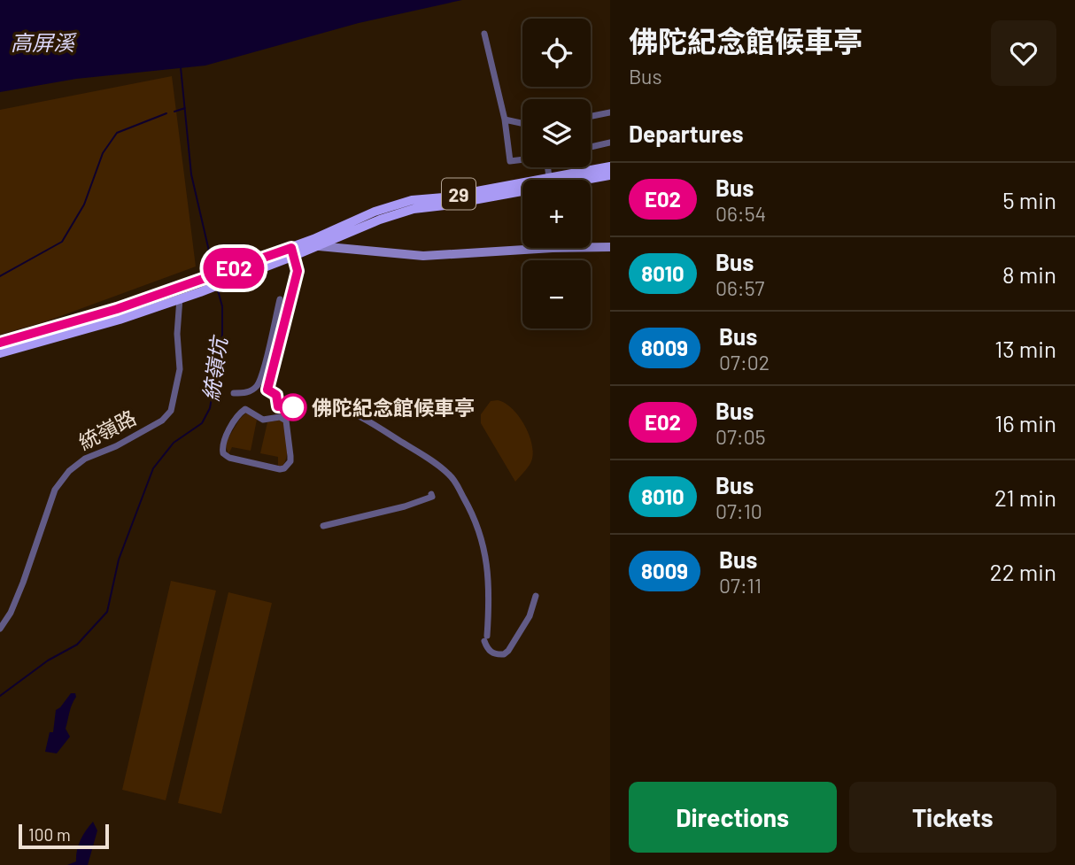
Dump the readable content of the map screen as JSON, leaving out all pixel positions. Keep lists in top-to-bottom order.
{
  "streets": {
    "main road": ["29"],
    "street": ["統嶺路"]
  },
  "crossings": [
    ["29", "統嶺路"]
  ],
  "water": ["高屏溪", "統嶺坑"],
  "places": ["佛陀紀念館候車亭"],
  "lines": ["bus line E02"],
  "scale_bar": "100 m",
  "page": {
    "on_map": "E02",
    "heading": [
      ["佛陀紀念館候車亭", "Bus"],
      "Departures"
    ],
    "map_buttons": ["+", "−"],
    "list": [
      {
        "mark": "E02",
        "name": "Bus",
        "note": "06:54",
        "value": "5 min"
      },
      {
        "mark": "8010",
        "name": "Bus",
        "note": "06:57",
        "value": "8 min"
      },
      {
        "mark": "8009",
        "name": "Bus",
        "note": "07:02",
        "value": "13 min"
      },
      {
        "mark": "E02",
        "name": "Bus",
        "note": "07:05",
        "value": "16 min"
      },
      {
        "mark": "8010",
        "name": "Bus",
        "note": "07:10",
        "value": "21 min"
      },
      {
        "mark": "8009",
        "name": "Bus",
        "note": "07:11",
        "value": "22 min"
      }
    ],
    "buttons": ["Directions", "Tickets"],
    "scale": "100 m"
  }
}
